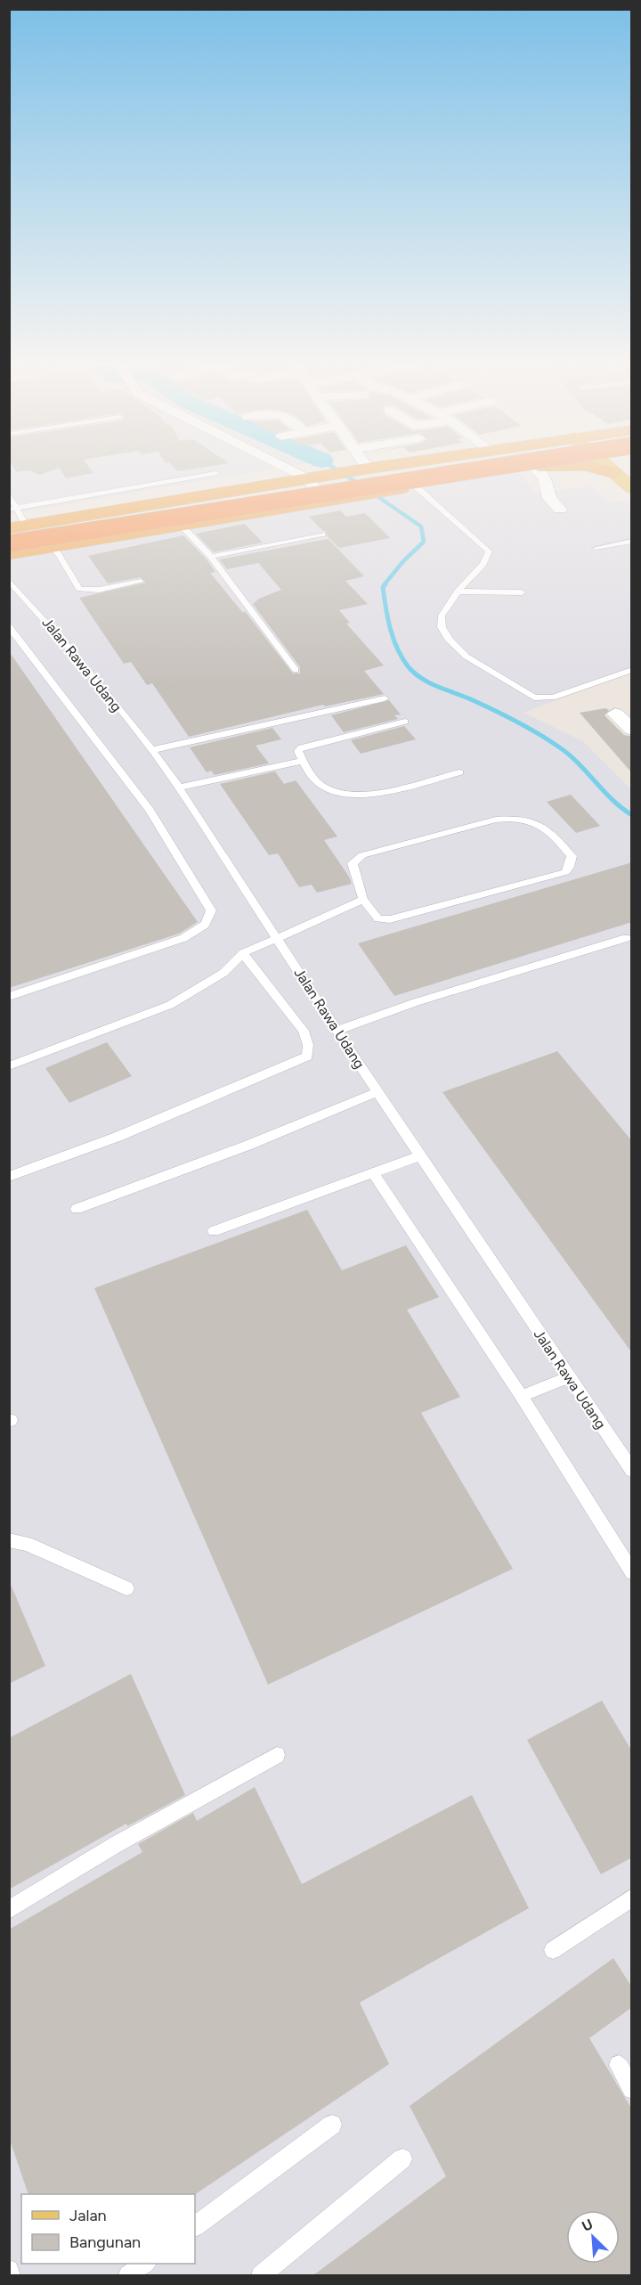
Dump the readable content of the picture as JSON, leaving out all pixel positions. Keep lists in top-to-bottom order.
{
  "streets": {
    "lane": ["Jalan Rawa Udang"]
  },
  "legend": ["Jalan", "Bangunan"],
  "north": "top left"
}
